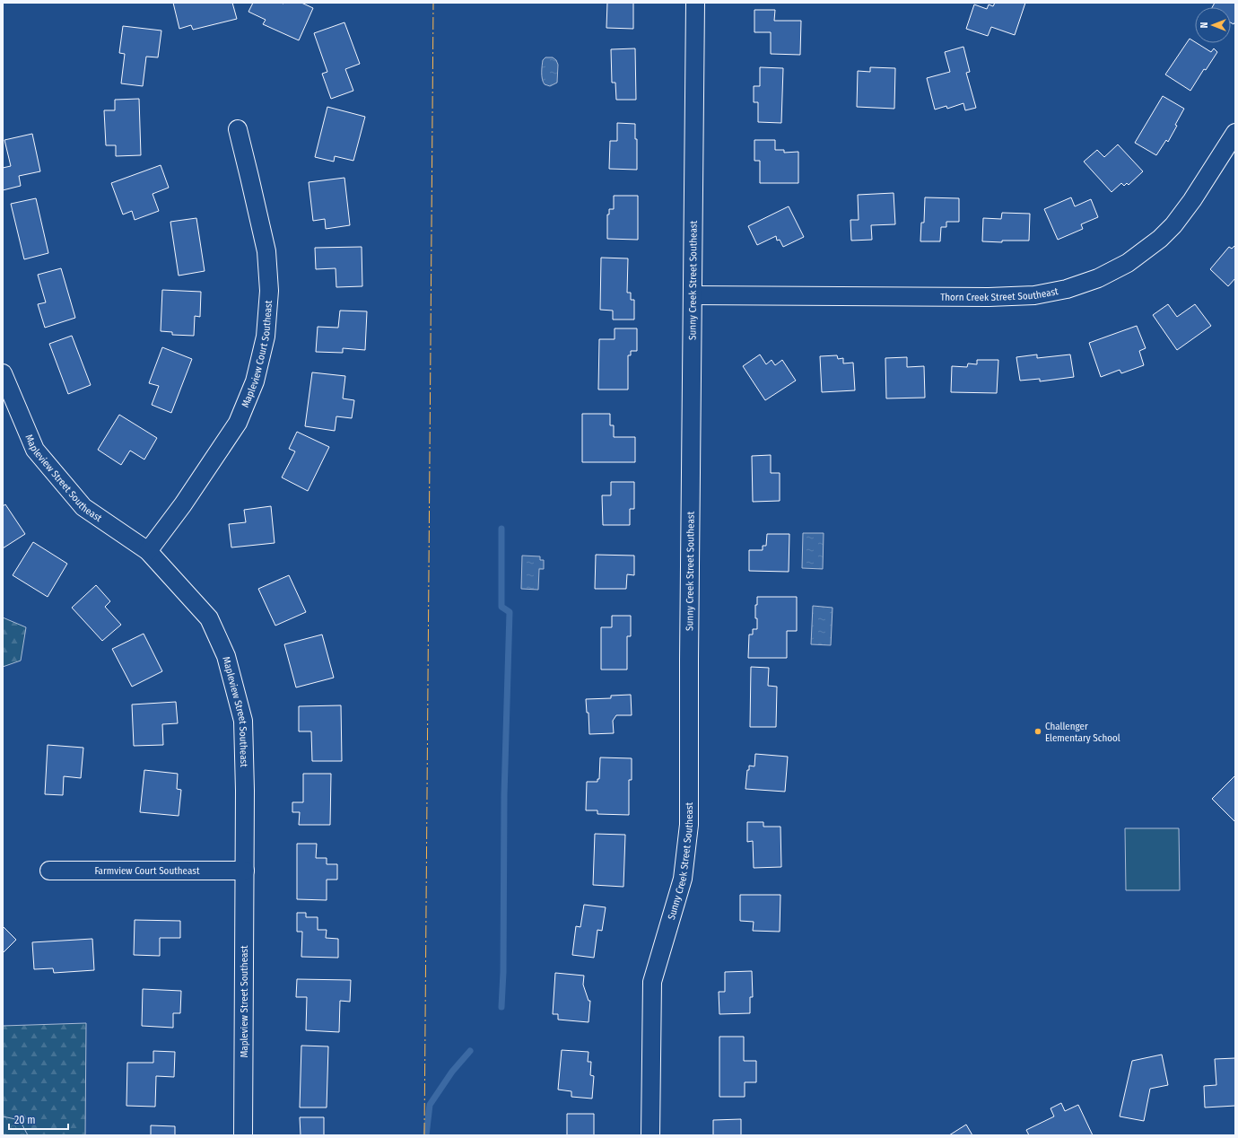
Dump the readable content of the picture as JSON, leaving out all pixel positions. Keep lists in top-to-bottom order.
{
  "streets": {
    "street": [
      "Sunny Creek Street Southeast",
      "Thorn Creek Street Southeast",
      "Mapleview Court Southeast",
      "Mapleview Street Southeast",
      "Farmview Court Southeast"
    ]
  },
  "crossings": [
    ["Sunny Creek Street Southeast", "Thorn Creek Street Southeast"],
    ["Mapleview Court Southeast", "Mapleview Street Southeast"],
    ["Mapleview Street Southeast", "Farmview Court Southeast"]
  ],
  "places": ["Challenger Elementary School"],
  "scale_bar": "20 m",
  "north": "left"
}
